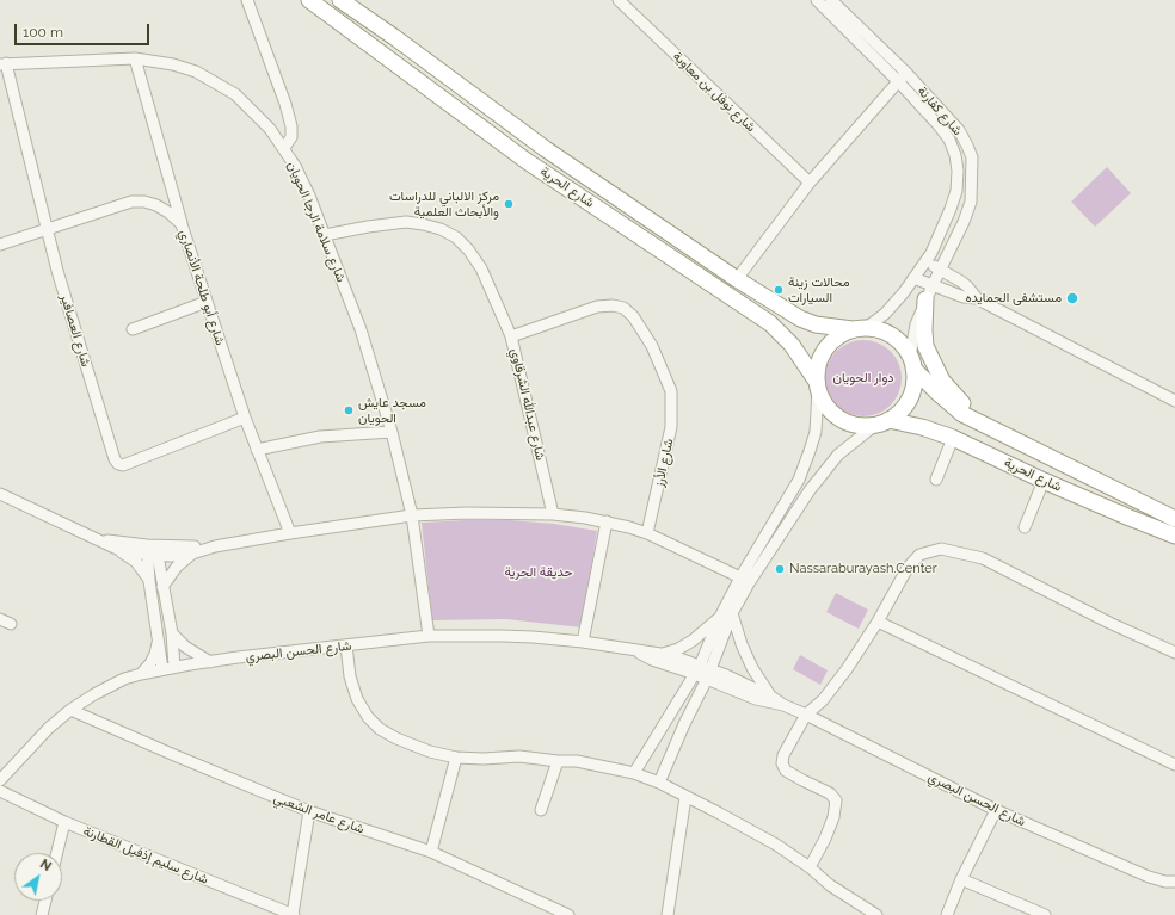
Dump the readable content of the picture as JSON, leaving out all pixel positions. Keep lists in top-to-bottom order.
{
  "streets": {
    "highway": ["شارع الحرية"],
    "street": [
      "شارع نوفل بن معاوية",
      "شارع كفارنة",
      "شارع سلامة الرجا الحويان",
      "شارع أبو طلحة الأنصاري",
      "شارع العصافير",
      "شارع عبدالله الشرقاوي",
      "شارع الأرز",
      "شارع الحسن البصري",
      "شارع عامر الشعبي",
      "شارع سليم إذفيل القطارنة"
    ]
  },
  "crossings": [
    ["شارع كفارنة", "شارع الحرية"],
    ["شارع سلامة الرجا الحويان", "شارع العصافير"],
    ["شارع سلامة الرجا الحويان", "شارع الحسن البصري"],
    ["شارع أبو طلحة الأنصاري", "شارع العصافير"],
    ["شارع عبدالله الشرقاوي", "شارع الأرز"],
    ["شارع الحسن البصري", "شارع عامر الشعبي"]
  ],
  "parks": ["دوار الحويان", "حديقة الحرية"],
  "places": [
    "مركز الالباني للدراسات والأبحاث العلمية",
    "محالات زينة السيارات",
    "مستشفى الحمايده",
    "مسجد عايش الحويان",
    "Nassaraburayash.Center"
  ],
  "scale_bar": "100 m",
  "north": "top right"
}
